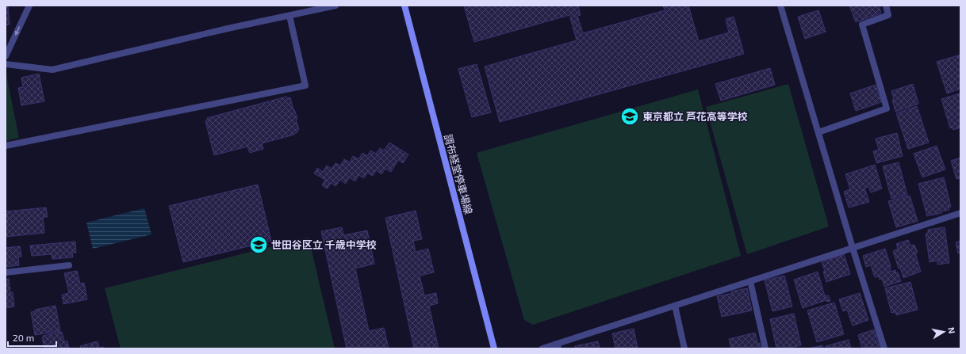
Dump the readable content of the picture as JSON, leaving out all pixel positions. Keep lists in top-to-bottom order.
{
  "streets": {
    "main road": ["調布経堂停車場線"]
  },
  "places": {
    "school or university": ["東京都立 芦花高等学校", "世田谷区立 千歳中学校"]
  },
  "scale_bar": "20 m",
  "north": "right"
}
